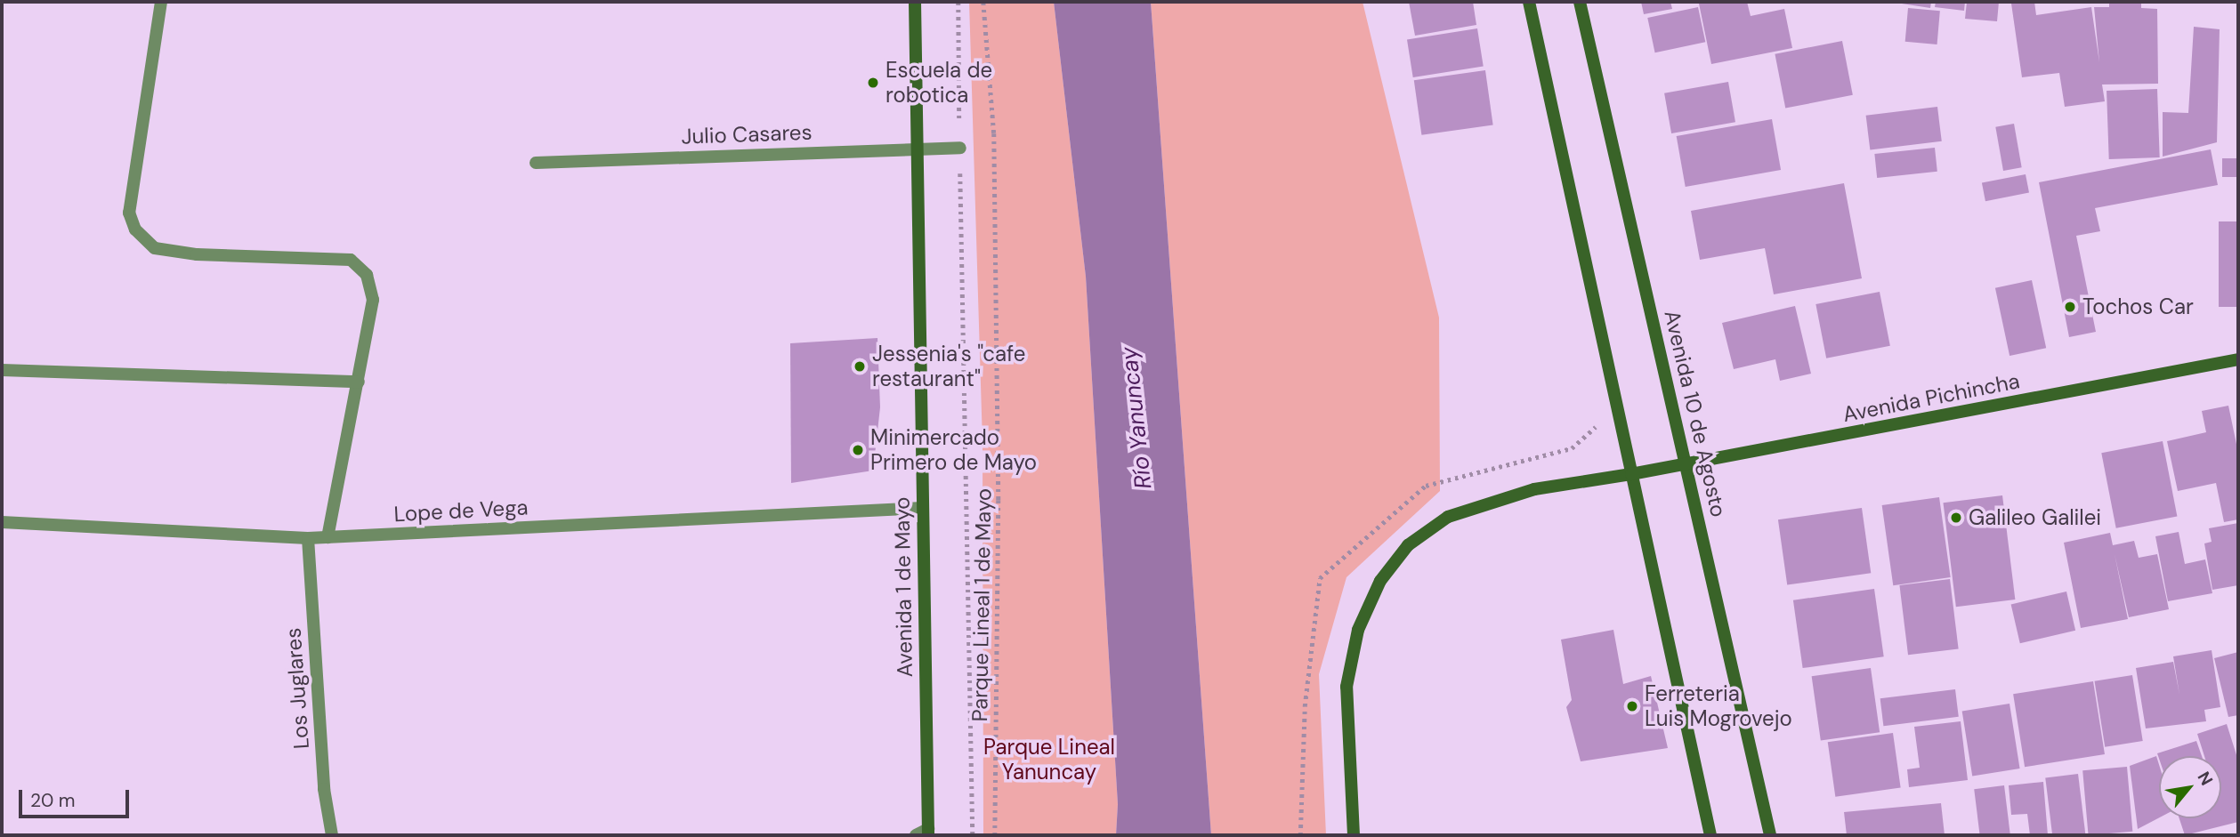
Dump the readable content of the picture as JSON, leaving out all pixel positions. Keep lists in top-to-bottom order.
{
  "streets": {
    "main road": ["Avenida Pichincha", "Avenida 10 de Agosto", "Avenida 1 de Mayo"],
    "street": ["Julio Casares", "Lope de Vega", "Los Juglares"],
    "path": ["Parque Lineal 1 de Mayo"]
  },
  "crossings": [
    ["Julio Casares", "Avenida 1 de Mayo"],
    ["Avenida Pichincha", "Avenida 10 de Agosto"],
    ["Lope de Vega", "Avenida 1 de Mayo"],
    ["Lope de Vega", "Los Juglares"]
  ],
  "water": ["Río Yanuncay"],
  "parks": ["Parque Lineal Yanuncay"],
  "places": [
    "Escuela de robotica",
    "Tochos Car",
    "Jessenia's \"cafe restaurant\"",
    "Minimercado Primero de Mayo",
    "Galileo Galilei",
    "Ferreteria Luis Mogrovejo"
  ],
  "scale_bar": "20 m",
  "north": "top right"
}
